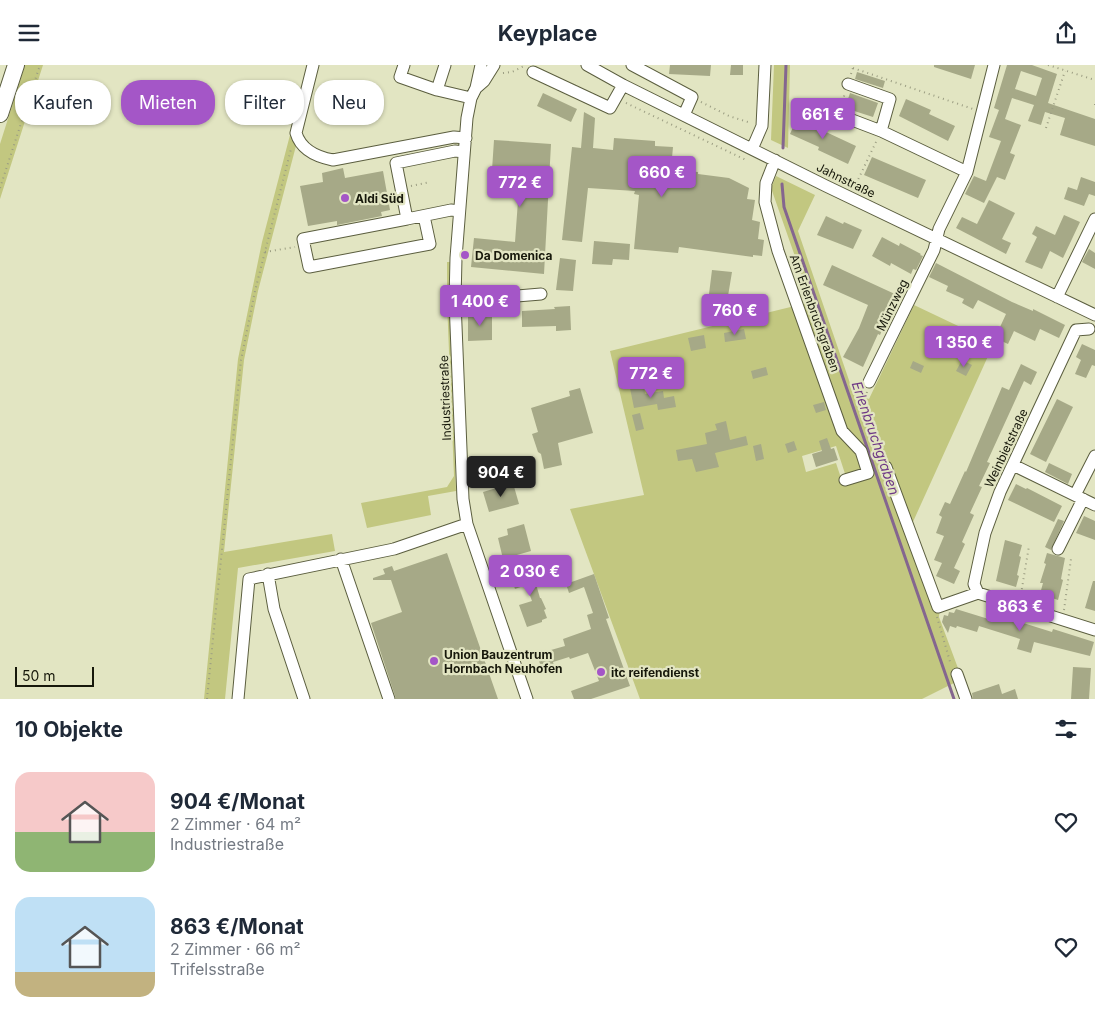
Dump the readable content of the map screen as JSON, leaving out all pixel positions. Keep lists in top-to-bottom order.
{
  "streets": {
    "street": [
      "Jahnstraße",
      "Münzweg",
      "Am Erlenbruchgraben",
      "Industriestraße",
      "Weinbietstraße"
    ]
  },
  "crossings": [
    ["Jahnstraße", "Münzweg"],
    ["Jahnstraße", "Am Erlenbruchgraben"]
  ],
  "water": ["Erlenbruchgraben"],
  "places": [
    "Aldi Süd",
    "Da Domenica",
    "Union Bauzentrum Hornbach Neuhofen",
    "itc reifendienst"
  ],
  "scale_bar": "50 m",
  "page": {
    "header": "Keyplace",
    "chip": [
      "Kaufen",
      "Mieten",
      "Filter",
      "Neu"
    ],
    "price": [
      "661 €",
      "660 €",
      "772 €",
      "1 400 €",
      "760 €",
      "1 350 €",
      "772 €",
      "904 €",
      "2 030 €",
      "863 €"
    ],
    "scale": "50 m",
    "heading": "10 Objekte",
    "list": [
      {
        "name": "904 €/Monat",
        "note": "2 Zimmer · 64 m² · Industriestraße"
      },
      {
        "name": "863 €/Monat",
        "note": "2 Zimmer · 66 m² · Trifelsstraße"
      }
    ]
  }
}
